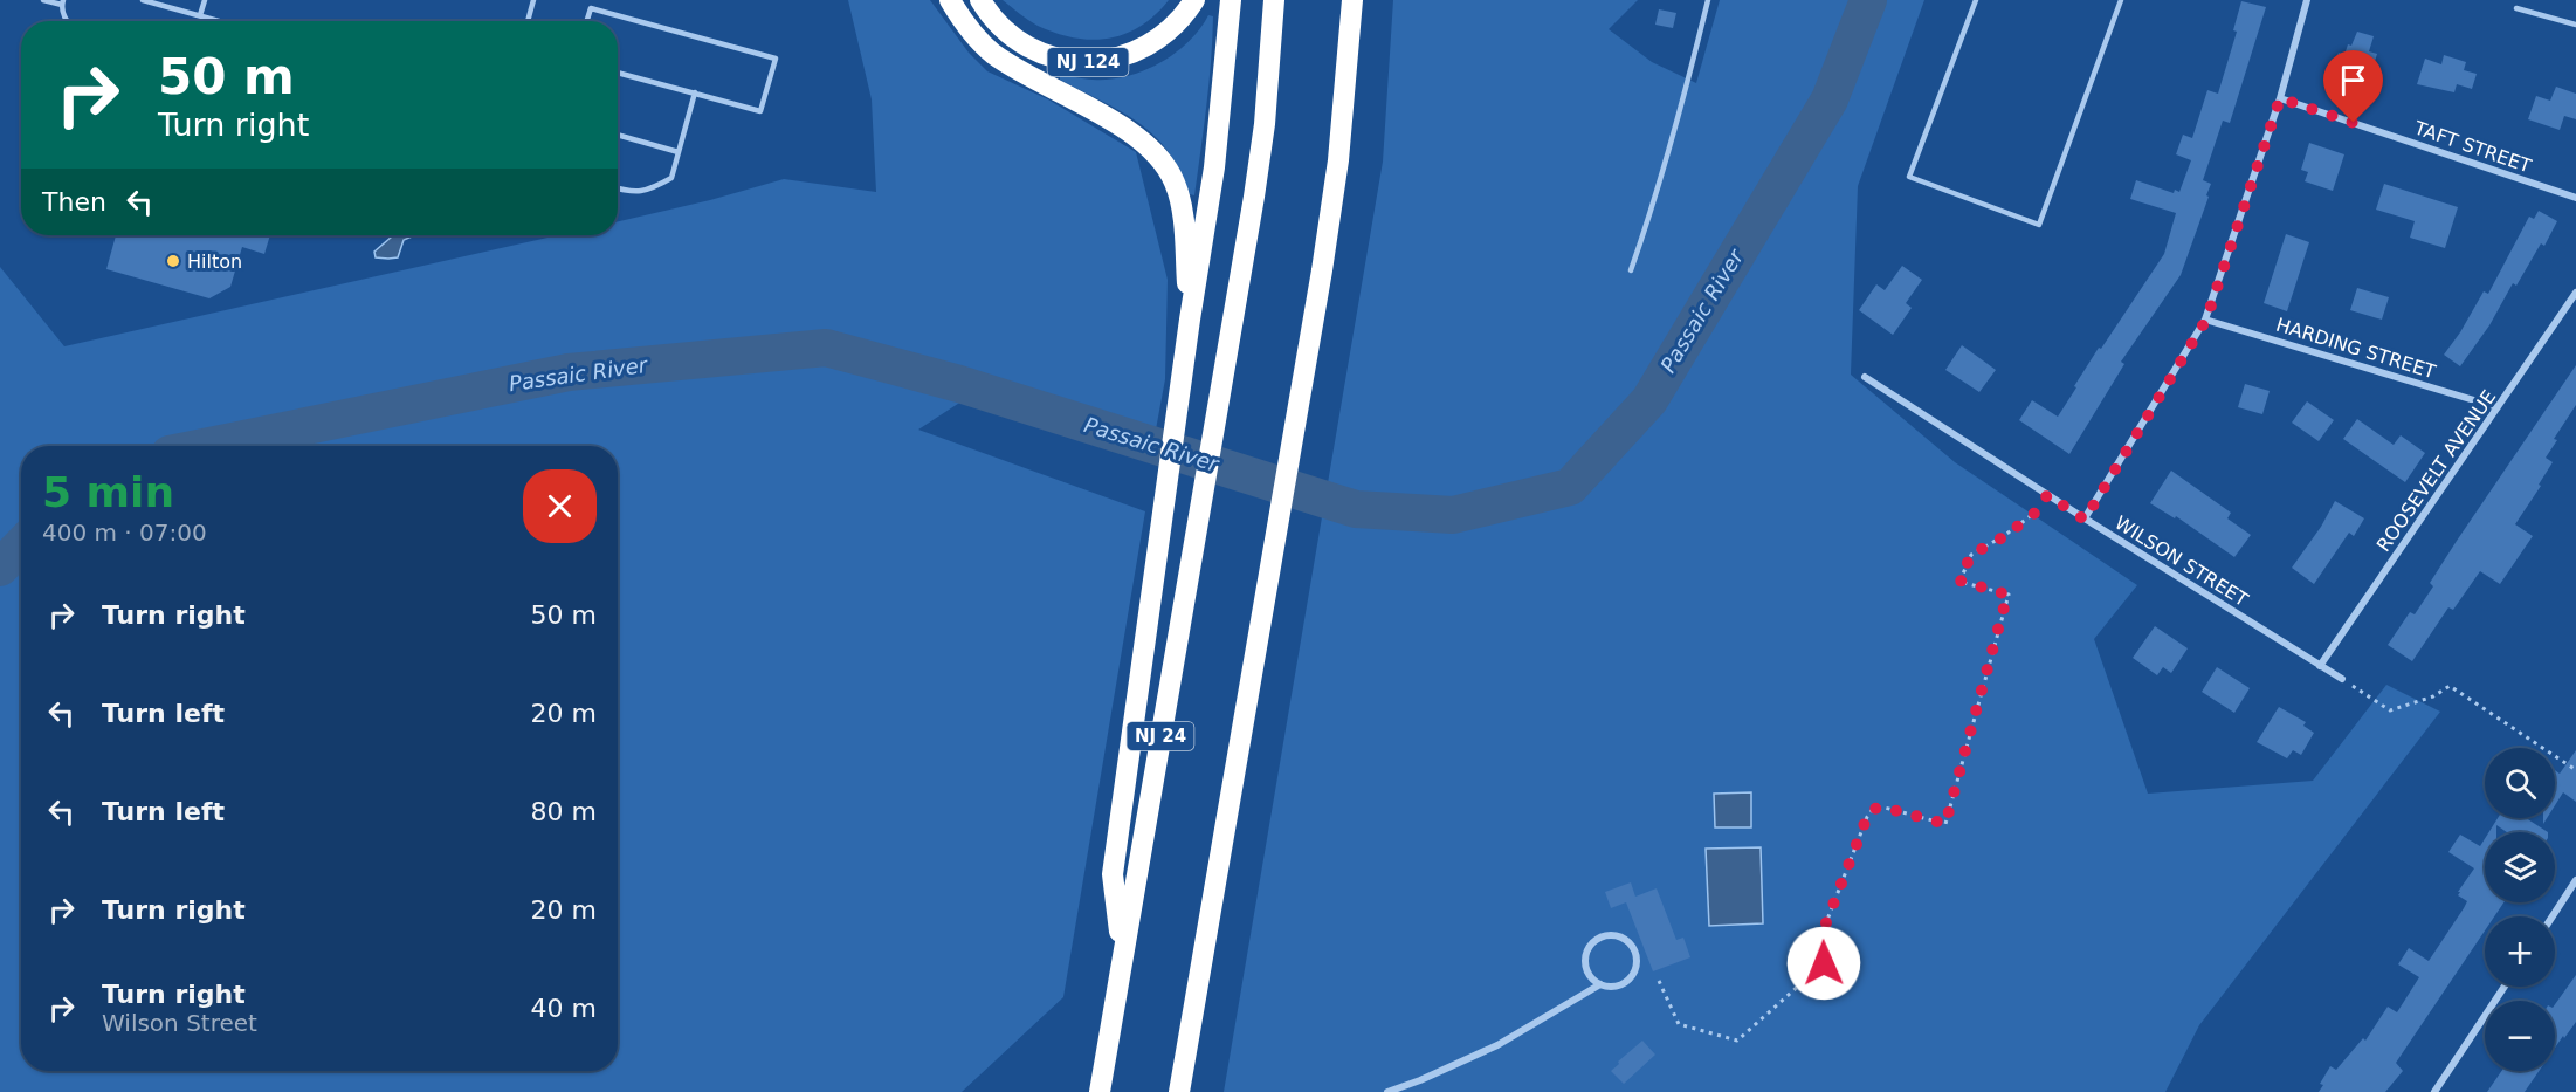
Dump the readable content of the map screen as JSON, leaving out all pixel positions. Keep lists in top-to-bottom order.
{
  "streets": {
    "highway": ["NJ 124", "NJ 24"],
    "street": [
      "TAFT STREET",
      "HARDING STREET",
      "ROOSEVELT AVENUE",
      "WILSON STREET"
    ]
  },
  "crossings": [
    ["HARDING STREET", "ROOSEVELT AVENUE"],
    ["ROOSEVELT AVENUE", "WILSON STREET"]
  ],
  "water": ["Passaic River"],
  "places": ["Hilton"],
  "page": {
    "turn": ["50 m", "Turn right"],
    "then": "Then",
    "heading": ["5 min", "400 m · 07:00"],
    "list": [
      {
        "name": "Turn right",
        "value": "50 m"
      },
      {
        "name": "Turn left",
        "value": "20 m"
      },
      {
        "name": "Turn left",
        "value": "80 m"
      },
      {
        "name": "Turn right",
        "value": "20 m"
      },
      {
        "name": "Turn right",
        "note": "Wilson Street",
        "value": "40 m"
      }
    ],
    "map_buttons": ["+", "−"]
  }
}
